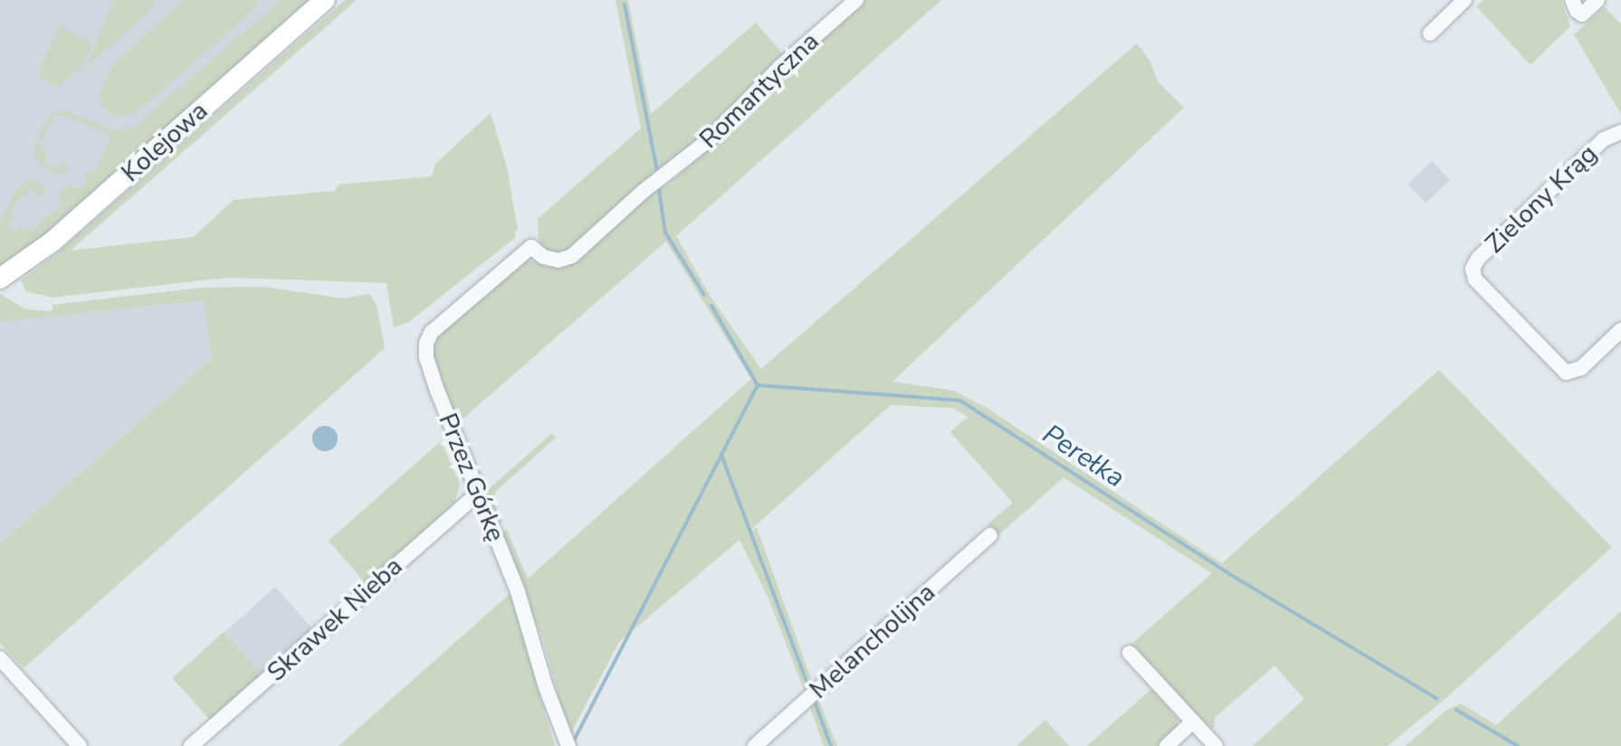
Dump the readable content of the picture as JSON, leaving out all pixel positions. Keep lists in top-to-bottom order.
{
  "streets": {
    "street": [
      "Romantyczna",
      "Kolejowa",
      "Zielony Krąg",
      "Przez Górkę",
      "Skrawek Nieba",
      "Melancholijna"
    ]
  },
  "crossings": [
    ["Romantyczna", "Przez Górkę"],
    ["Przez Górkę", "Skrawek Nieba"]
  ],
  "water": ["Perełka"]
}
